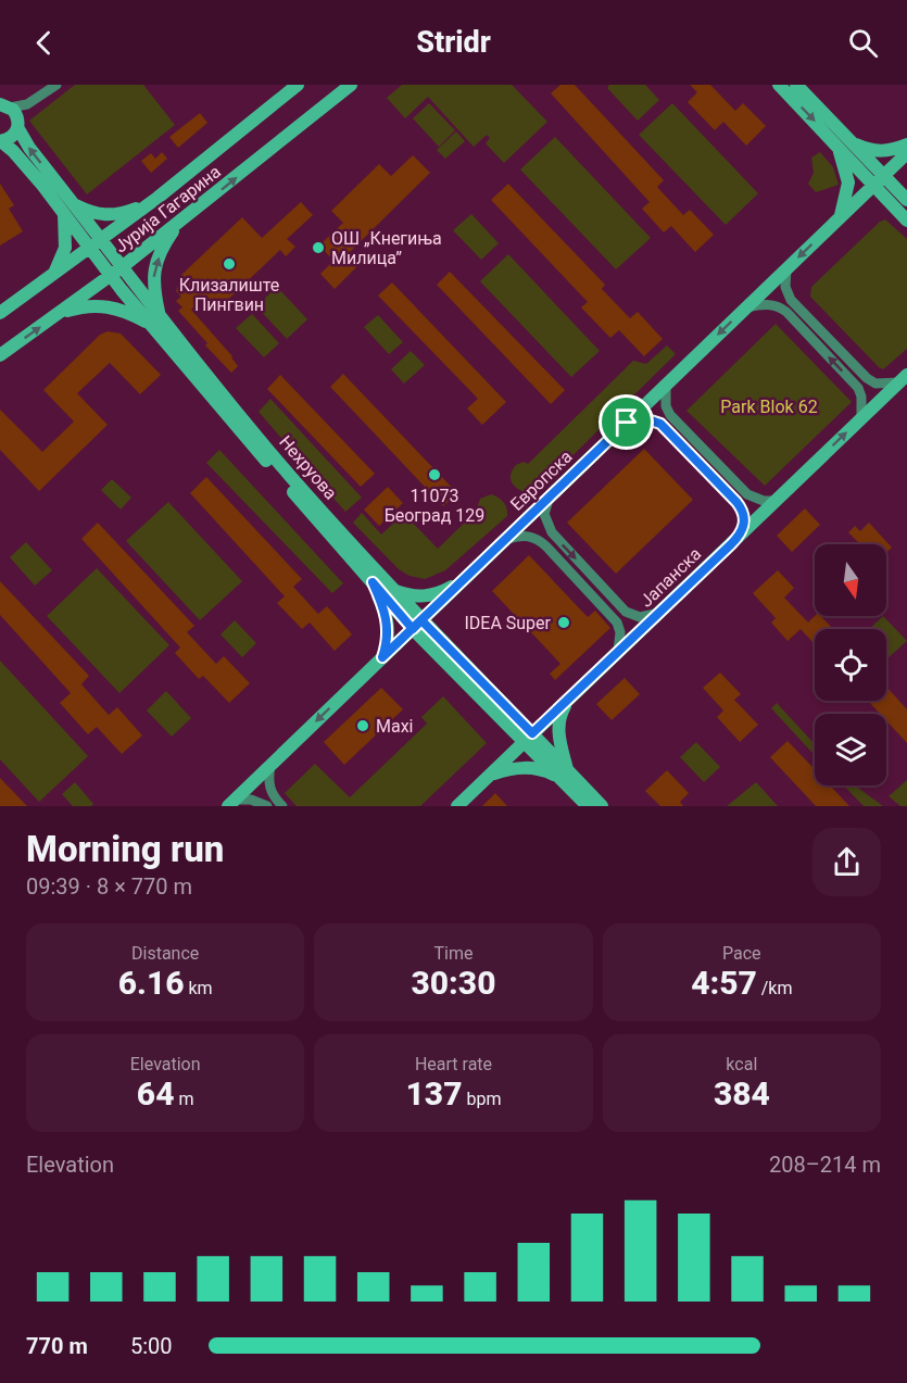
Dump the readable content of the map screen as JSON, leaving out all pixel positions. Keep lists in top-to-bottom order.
{
  "streets": {
    "street": [
      "Јурија Гагарина",
      "Нехруова",
      "Европска",
      "Јапанска"
    ]
  },
  "crossings": [
    ["Јурија Гагарина", "Нехруова"],
    ["Нехруова", "Европска"],
    ["Нехруова", "Јапанска"],
    ["Европска", "Јапанска"]
  ],
  "one_way": ["Европска"],
  "parks": ["Park Blok 62"],
  "places": [
    "ОШ „Кнегиња Милица”",
    "Клизалиште Пингвин",
    "11073 Београд 129",
    "IDEA Super",
    "Maxi"
  ],
  "north": "bottom",
  "page": {
    "header": "Stridr",
    "heading": ["Morning run", "09:39 · 8 × 770 m"],
    "stats": [
      ["Distance", "6.16 km"],
      ["Time", "30:30"],
      ["Pace", "4:57 /km"],
      ["Elevation", "64 m"],
      ["Heart rate", "137 bpm"],
      ["kcal", "384"]
    ],
    "chart": ["Elevation", "208–214 m"],
    "list": [
      {
        "name": "770 m",
        "note": "5:00"
      }
    ]
  }
}
